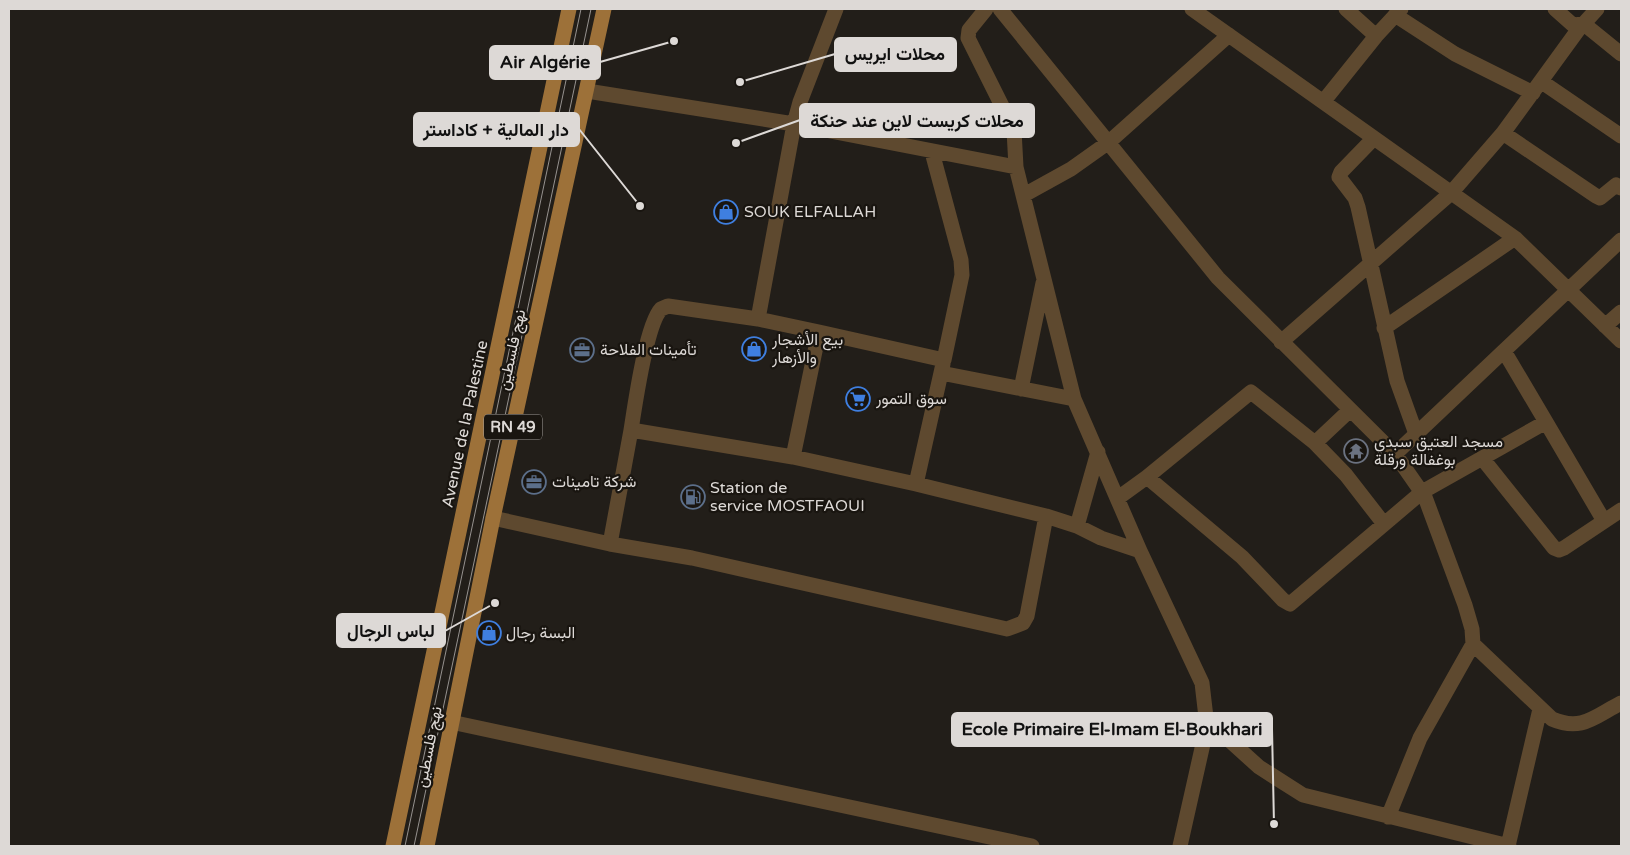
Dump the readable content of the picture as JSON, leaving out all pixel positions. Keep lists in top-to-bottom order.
{
  "streets": {
    "main road": ["نهج فلسطين", "Avenue de la Palestine", "RN 49"]
  },
  "places": {
    "other": [
      "Air Algérie",
      "محلات ايريس",
      "محلات كريست لاين عند حنكة",
      "دار المالية + كاداستر",
      "لباس الرجال",
      "Ecole Primaire El-Imam El-Boukhari"
    ],
    "shop": ["SOUK ELFALLAH", "بيع الأشجار والأزهار", "البسة رجال"],
    "office": ["تأمينات الفلاحة", "شركة تامينات"],
    "supermarket": ["سوق التمور"],
    "temple": ["مسجد العتيق سبدي بوغفالة ورقلة"],
    "fuel station": ["Station de service MOSTFAOUI"]
  }
}
